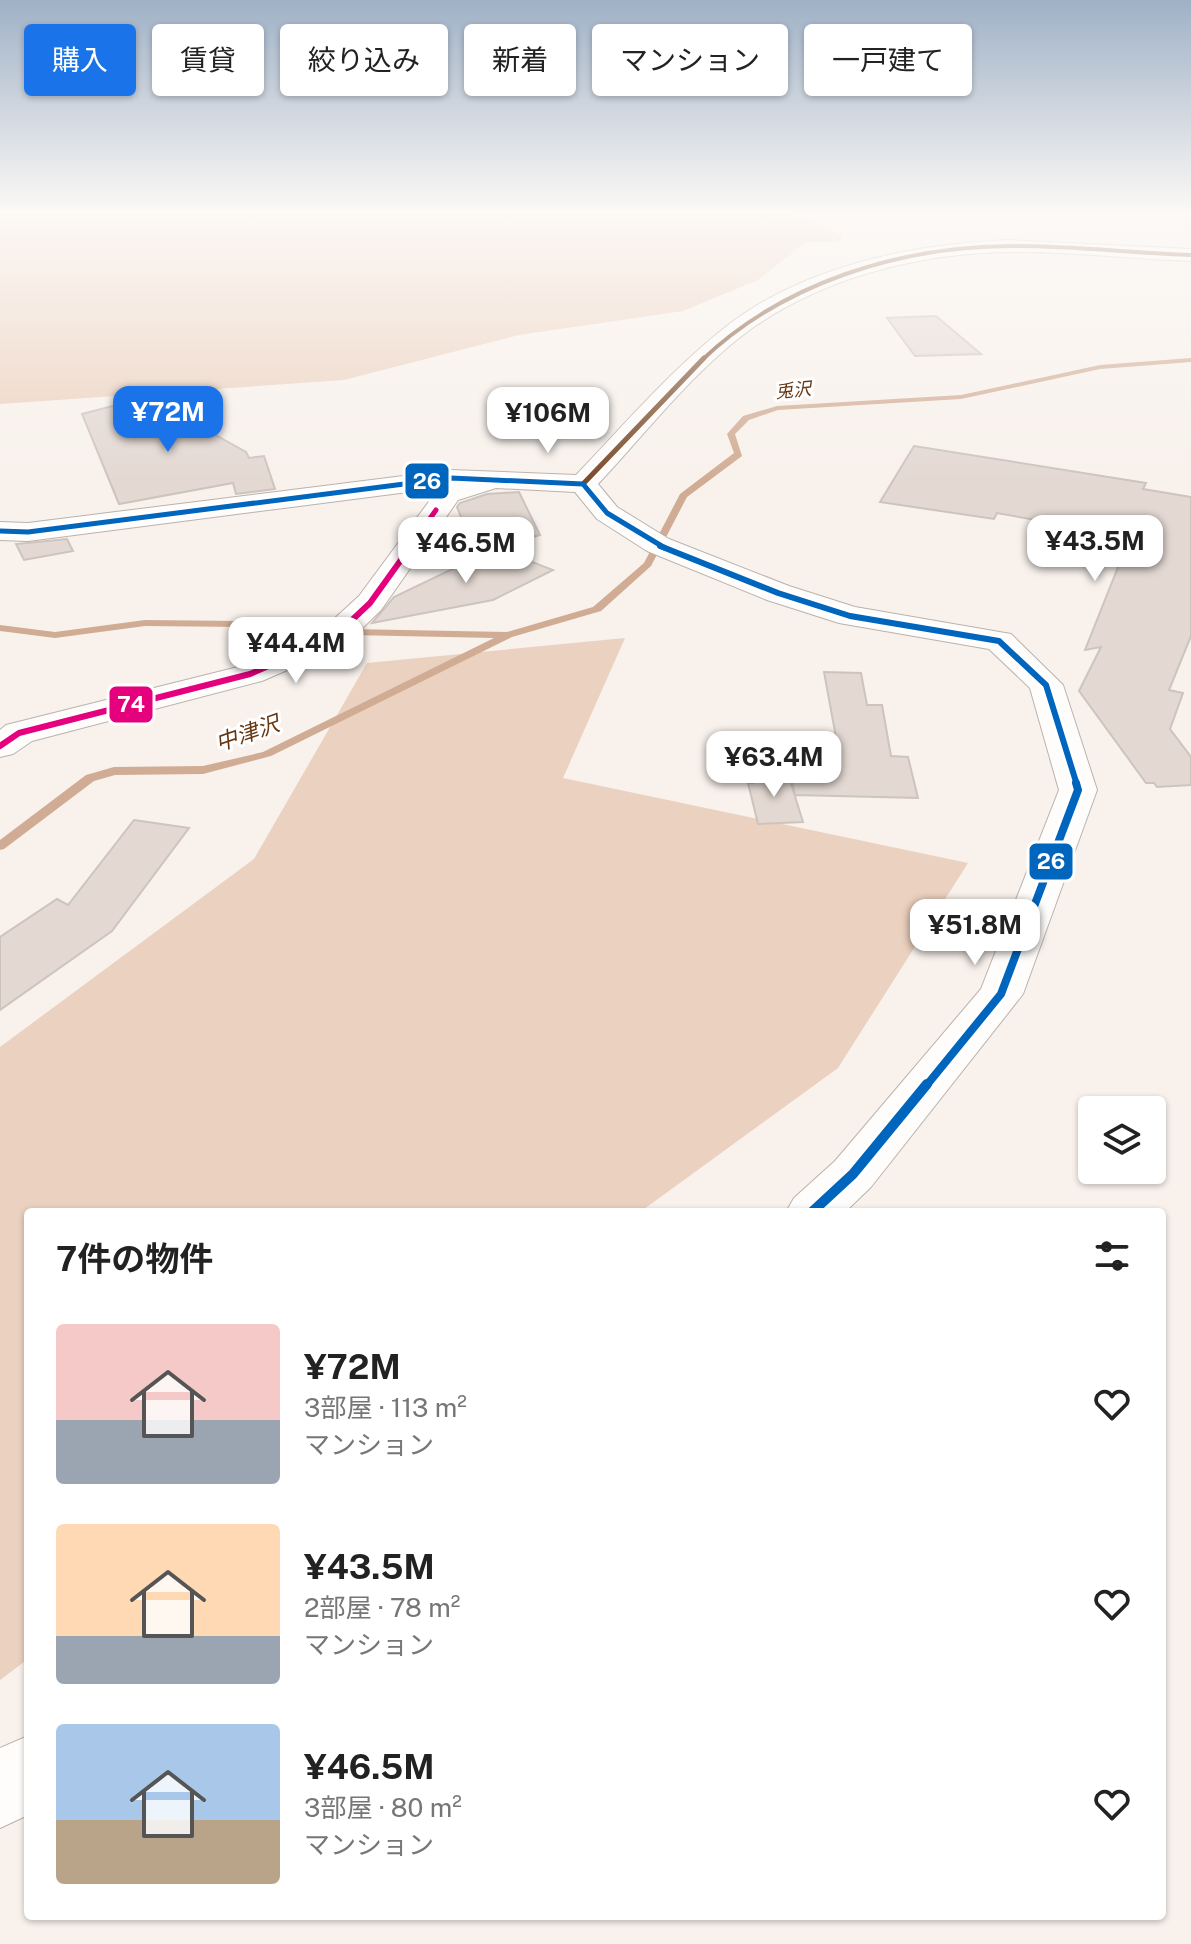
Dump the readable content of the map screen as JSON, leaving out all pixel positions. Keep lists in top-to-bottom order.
{
  "water": ["兎沢", "中津沢"],
  "lines": ["transit line 26", "transit line 74"],
  "page": {
    "chip": [
      "購入",
      "賃貸",
      "絞り込み",
      "新着",
      "マンション",
      "一戸建て"
    ],
    "price": [
      "¥72M",
      "¥106M",
      "¥43.5M",
      "¥46.5M",
      "¥44.4M",
      "¥63.4M",
      "¥51.8M"
    ],
    "heading": "7件の物件",
    "list": [
      {
        "name": "¥72M",
        "note": "3部屋 · 113 m² · マンション"
      },
      {
        "name": "¥43.5M",
        "note": "2部屋 · 78 m² · マンション"
      },
      {
        "name": "¥46.5M",
        "note": "3部屋 · 80 m² · マンション"
      }
    ]
  }
}
